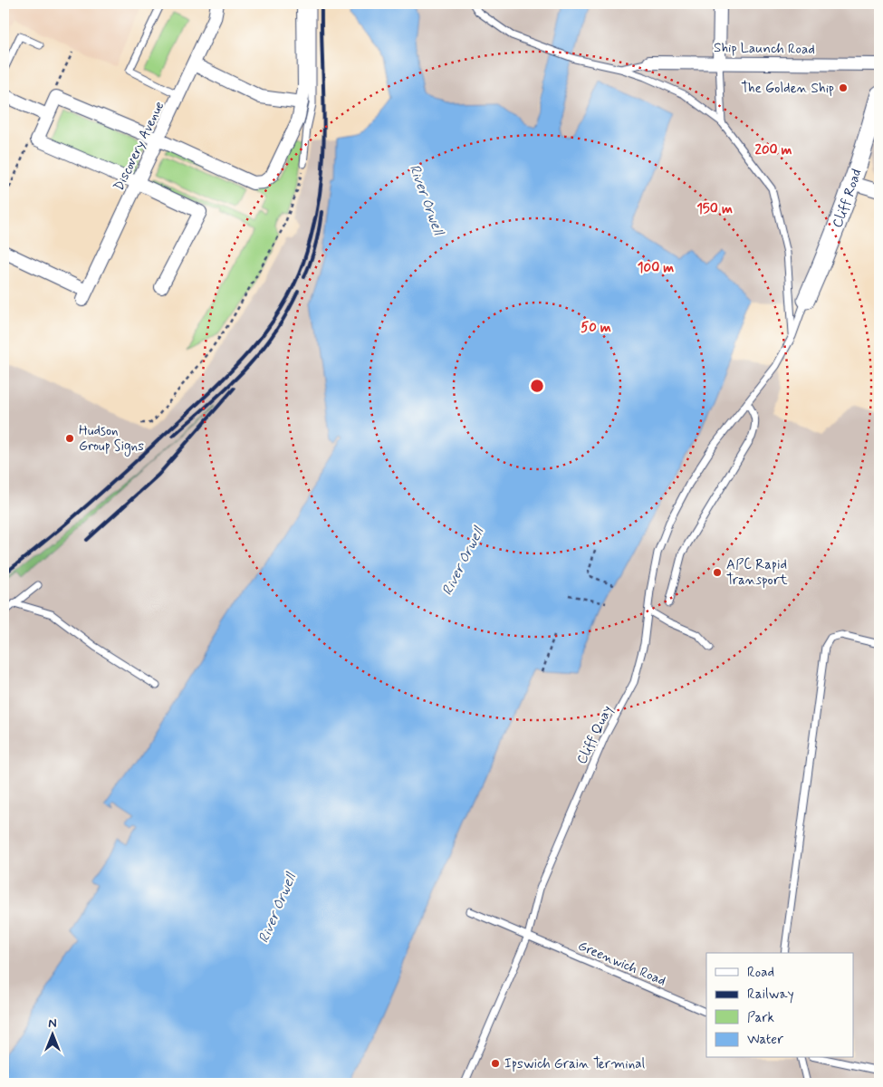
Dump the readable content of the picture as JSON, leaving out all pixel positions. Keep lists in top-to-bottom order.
{
  "streets": {
    "main road": ["Cliff Road"],
    "street": ["Ship Launch Road", "Discovery Avenue"],
    "lane": ["Cliff Quay", "Greenwich Road"]
  },
  "crossings": [
    ["Cliff Road", "Cliff Quay"],
    ["Cliff Quay", "Greenwich Road"]
  ],
  "water": ["River Orwell"],
  "places": [
    "The Golden Ship",
    "Hudson Group Signs",
    "APC Rapid Transport",
    "Ipswich Grain Terminal"
  ],
  "legend": [
    "Road",
    "Railway",
    "Park",
    "Water"
  ],
  "north": "top",
  "rings": [
    "200 m",
    "150 m",
    "100 m",
    "50 m"
  ]
}
